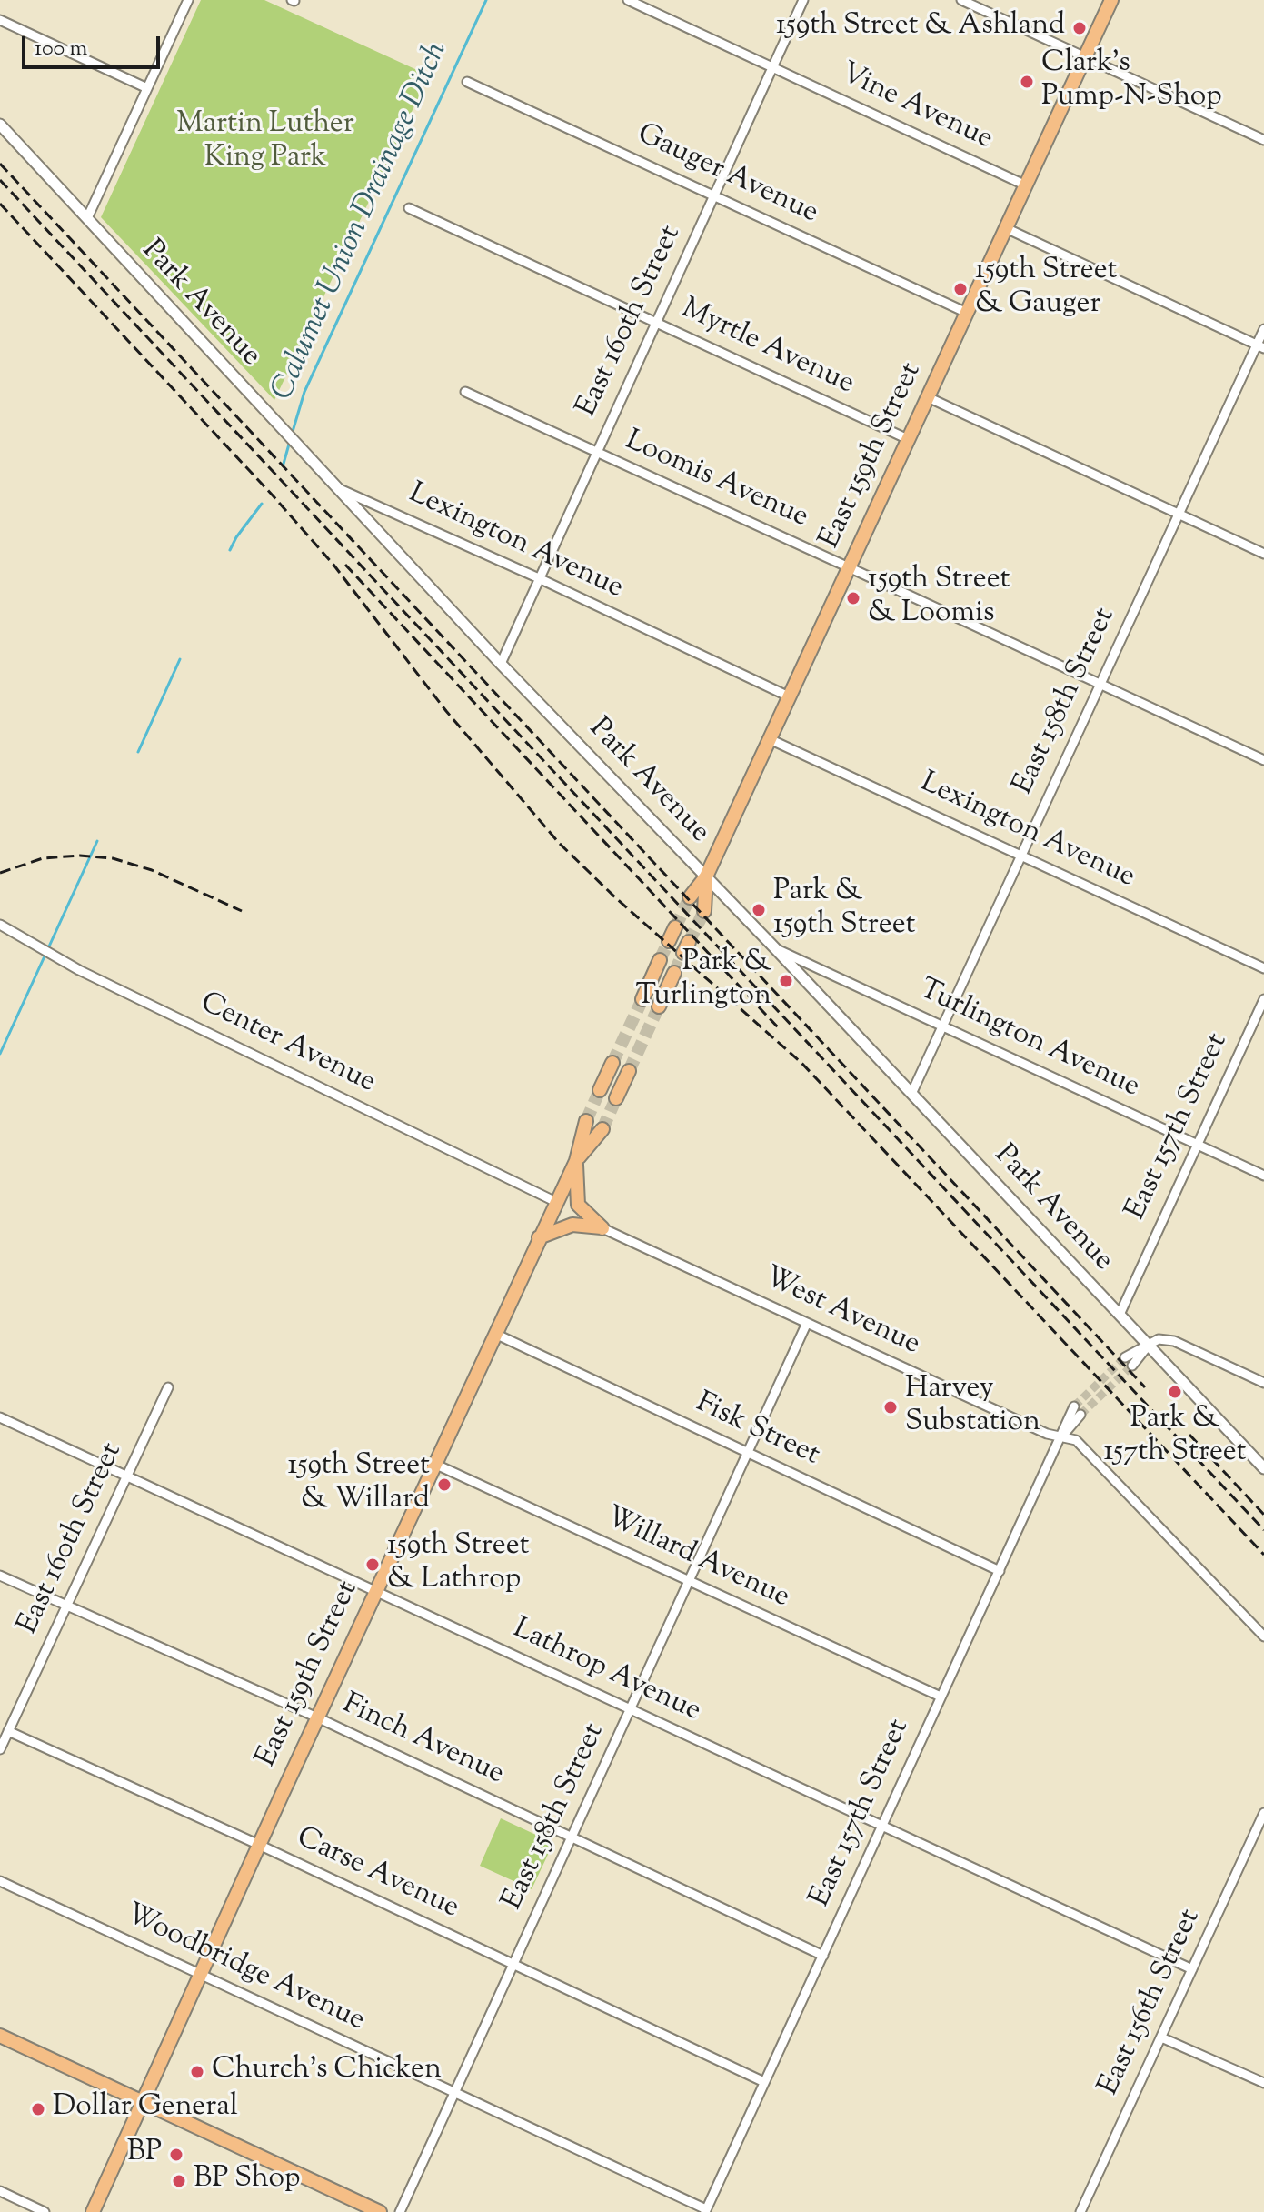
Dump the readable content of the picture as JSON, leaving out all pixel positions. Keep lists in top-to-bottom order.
{
  "streets": {
    "main road": ["East 159th Street"],
    "street": [
      "Vine Avenue",
      "Gauger Avenue",
      "Park Avenue",
      "East 160th Street",
      "Myrtle Avenue",
      "Loomis Avenue",
      "Lexington Avenue",
      "East 158th Street",
      "Turlington Avenue",
      "Center Avenue",
      "East 157th Street",
      "West Avenue",
      "Fisk Street",
      "Willard Avenue",
      "Lathrop Avenue",
      "Finch Avenue",
      "Carse Avenue",
      "Woodbridge Avenue",
      "East 156th Street"
    ]
  },
  "crossings": [
    ["Vine Avenue", "East 160th Street"],
    ["Vine Avenue", "East 159th Street"],
    ["Gauger Avenue", "East 160th Street"],
    ["Gauger Avenue", "East 159th Street"],
    ["Park Avenue", "East 160th Street"],
    ["Park Avenue", "East 159th Street"],
    ["Park Avenue", "Lexington Avenue"],
    ["Park Avenue", "East 158th Street"],
    ["Park Avenue", "Turlington Avenue"],
    ["Park Avenue", "East 157th Street"],
    ["East 160th Street", "Myrtle Avenue"],
    ["East 160th Street", "Loomis Avenue"],
    ["East 160th Street", "Lexington Avenue"],
    ["East 160th Street", "Lathrop Avenue"],
    ["East 160th Street", "Finch Avenue"],
    ["East 160th Street", "Carse Avenue"],
    ["Myrtle Avenue", "East 159th Street"],
    ["East 159th Street", "Loomis Avenue"],
    ["East 159th Street", "Lexington Avenue"],
    ["East 159th Street", "Center Avenue"],
    ["East 159th Street", "Fisk Street"],
    ["East 159th Street", "Willard Avenue"],
    ["East 159th Street", "Lathrop Avenue"],
    ["East 159th Street", "Finch Avenue"],
    ["East 159th Street", "Carse Avenue"],
    ["East 159th Street", "Woodbridge Avenue"],
    ["Loomis Avenue", "East 158th Street"],
    ["Lexington Avenue", "East 158th Street"],
    ["East 158th Street", "Turlington Avenue"],
    ["East 158th Street", "West Avenue"],
    ["East 158th Street", "Fisk Street"],
    ["East 158th Street", "Willard Avenue"],
    ["East 158th Street", "Lathrop Avenue"],
    ["East 158th Street", "Finch Avenue"],
    ["East 158th Street", "Carse Avenue"],
    ["East 158th Street", "Woodbridge Avenue"],
    ["Turlington Avenue", "East 157th Street"],
    ["East 157th Street", "West Avenue"],
    ["East 157th Street", "Fisk Street"],
    ["East 157th Street", "Willard Avenue"],
    ["East 157th Street", "Lathrop Avenue"],
    ["East 157th Street", "Finch Avenue"],
    ["East 157th Street", "Carse Avenue"],
    ["East 157th Street", "Woodbridge Avenue"],
    ["Lathrop Avenue", "East 156th Street"]
  ],
  "water": ["Calumet Union Drainage Ditch"],
  "parks": ["Martin Luther King Park"],
  "places": [
    "159th Street & Ashland",
    "Clark's Pump-N-Shop",
    "159th Street & Gauger",
    "159th Street & Loomis",
    "Park & 159th Street",
    "Park & Turlington",
    "Park & 157th Street",
    "Harvey Substation",
    "159th Street & Willard",
    "159th Street & Lathrop",
    "Church's Chicken",
    "Dollar General",
    "BP",
    "BP Shop"
  ],
  "scale_bar": "100 m"
}
